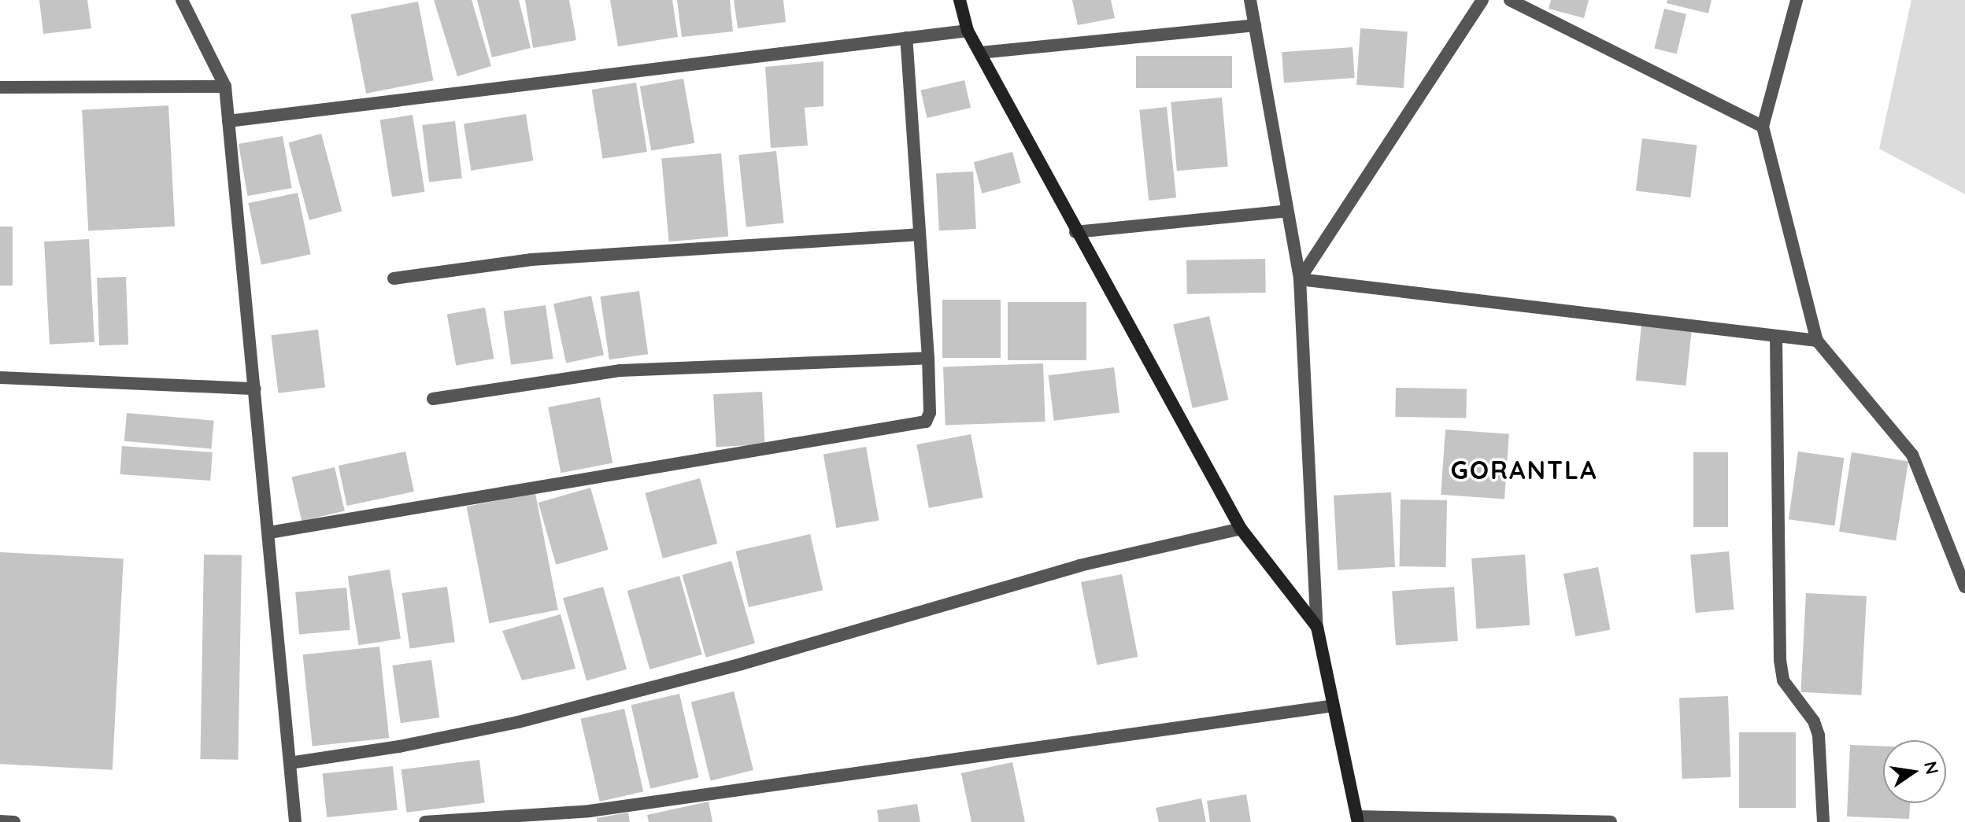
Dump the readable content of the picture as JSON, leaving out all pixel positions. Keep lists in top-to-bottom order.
{
  "districts": ["GORANTLA"],
  "north": "right"
}
